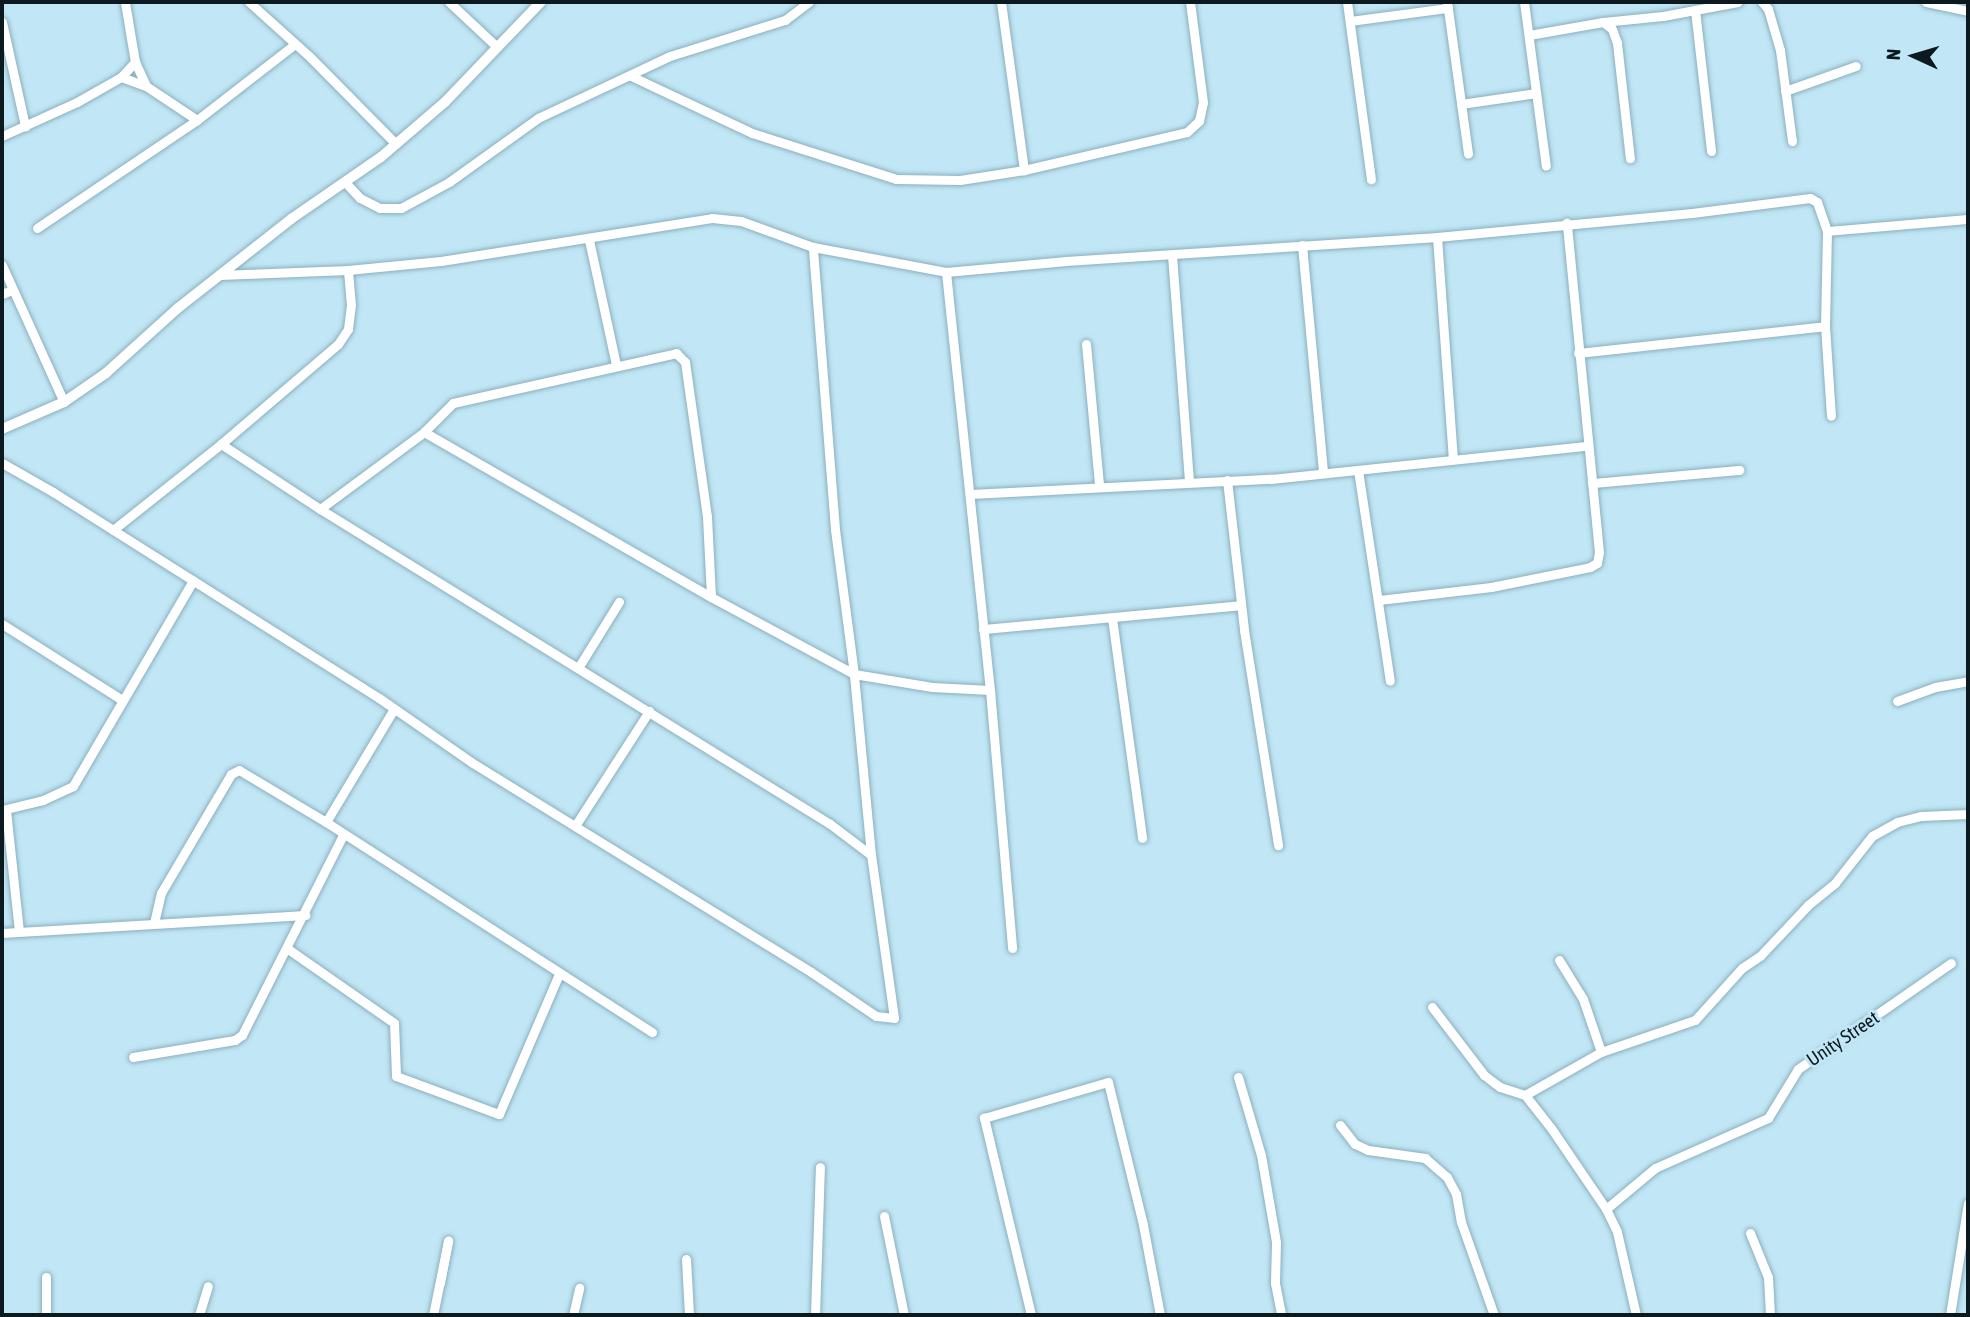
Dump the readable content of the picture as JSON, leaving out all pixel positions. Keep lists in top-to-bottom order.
{
  "streets": {
    "street": ["Unity Street"]
  },
  "north": "left"
}
